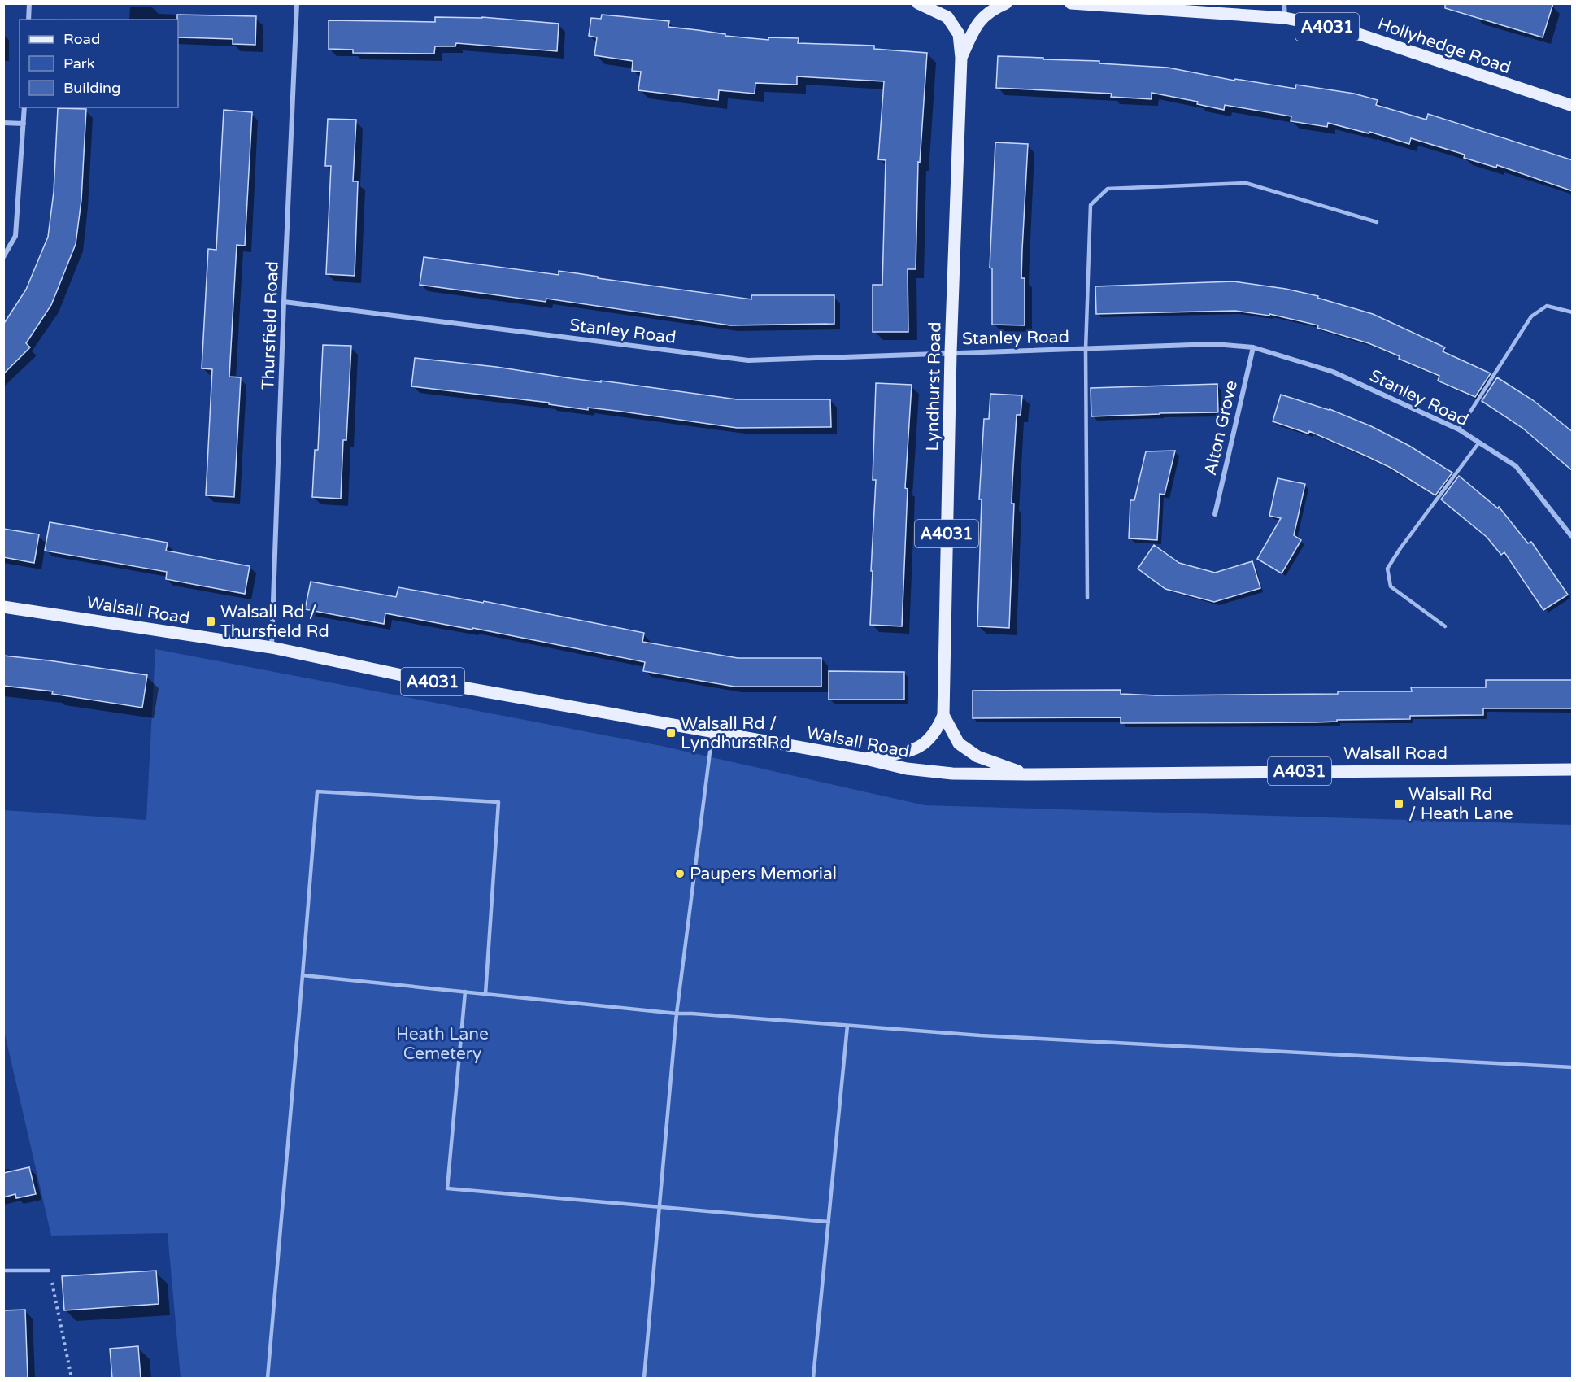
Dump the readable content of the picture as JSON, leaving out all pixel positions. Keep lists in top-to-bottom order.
{
  "streets": {
    "main road": [
      "A4031",
      "Hollyhedge Road",
      "Lyndhurst Road",
      "Walsall Road"
    ],
    "street": ["Thursfield Road", "Stanley Road", "Alton Grove"]
  },
  "crossings": [
    ["Thursfield Road", "Stanley Road"],
    ["Thursfield Road", "Walsall Road"],
    ["Stanley Road", "Lyndhurst Road"],
    ["Stanley Road", "Alton Grove"],
    ["Lyndhurst Road", "Walsall Road"]
  ],
  "parks": ["Heath Lane Cemetery"],
  "places": {
    "transit": ["Walsall Rd / Thursfield Rd", "Walsall Rd / Lyndhurst Rd", "Walsall Rd / Heath Lane"],
    "other": ["Paupers Memorial"]
  },
  "legend": ["Road", "Park", "Building"]
}
